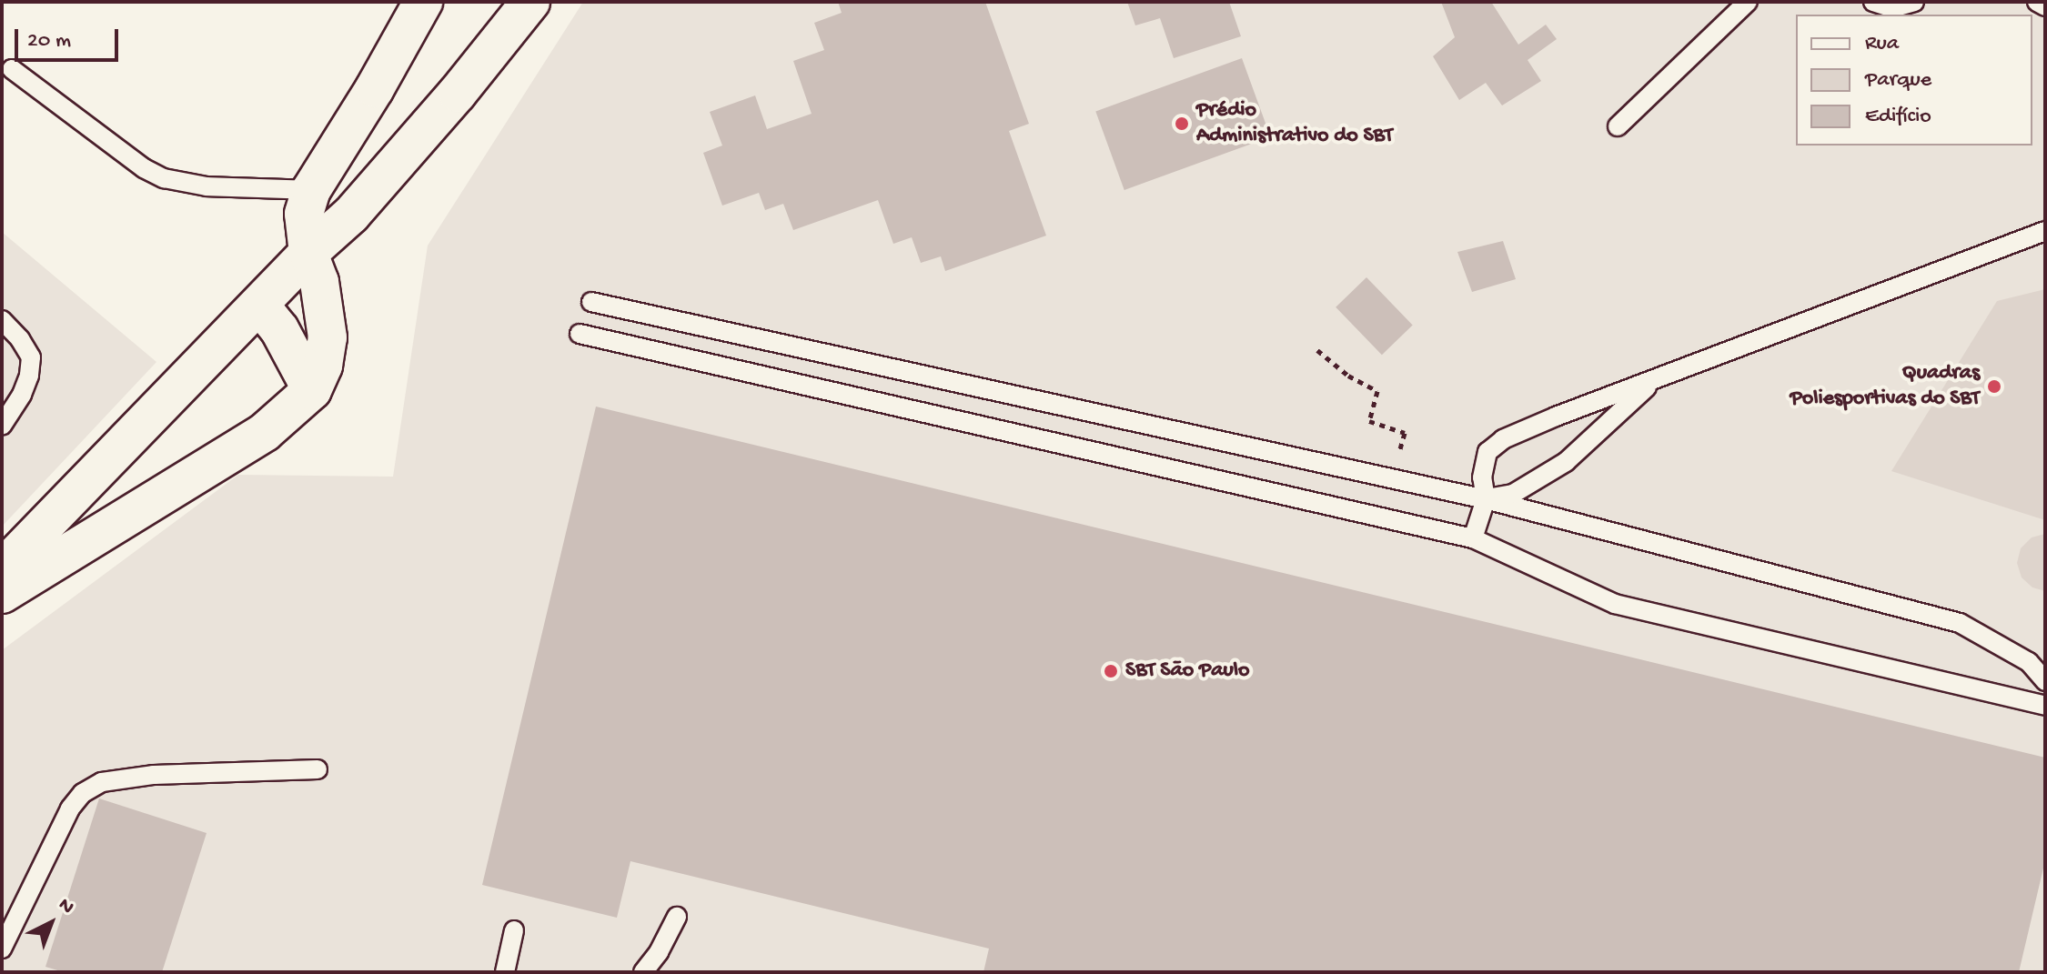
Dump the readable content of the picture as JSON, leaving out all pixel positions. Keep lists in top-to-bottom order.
{
  "places": ["Prédio Administrativo do SBT", "Quadras Poliesportivas do SBT", "SBT São Paulo"],
  "legend": ["Rua", "Parque", "Edifício"],
  "scale_bar": "20 m",
  "north": "top right"
}
